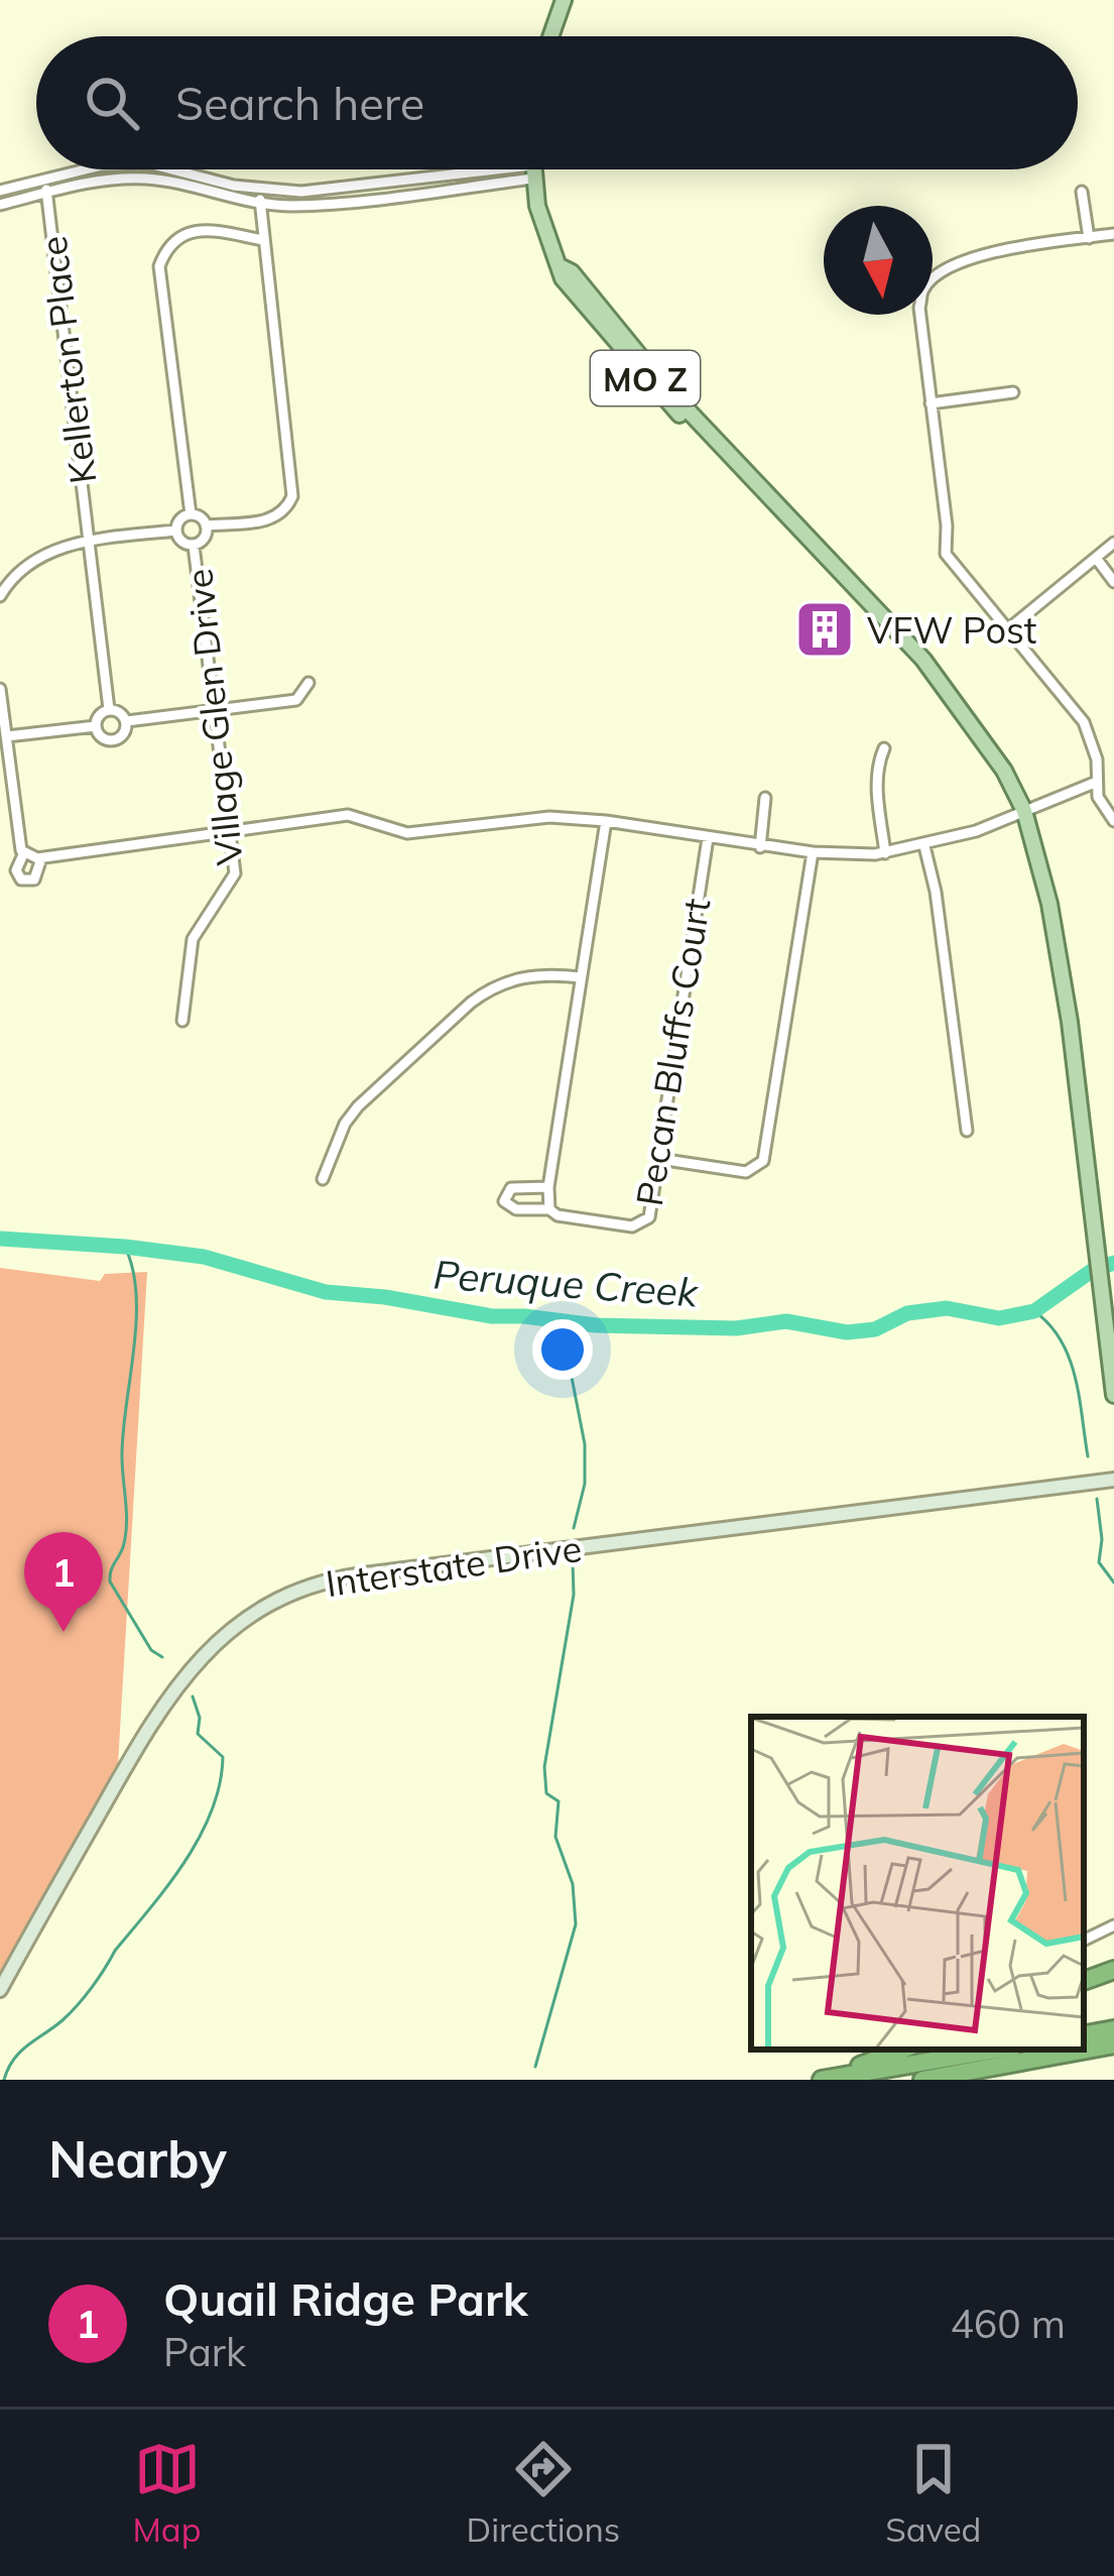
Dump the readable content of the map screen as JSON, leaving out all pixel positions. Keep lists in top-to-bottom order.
{
  "streets": {
    "main road": ["MO Z", "Interstate Drive"],
    "street": ["Kellerton Place", "Village Glen Drive", "Pecan Bluffs Court"]
  },
  "water": ["Peruque Creek"],
  "places": {
    "building": ["VFW Post"]
  },
  "north": "bottom",
  "page": {
    "search": "Search here",
    "pins": "1",
    "heading": "Nearby",
    "list": [
      {
        "mark": "1",
        "name": "Quail Ridge Park",
        "note": "Park",
        "value": "460 m"
      }
    ],
    "nav": ["Map", "Directions", "Saved"]
  }
}
